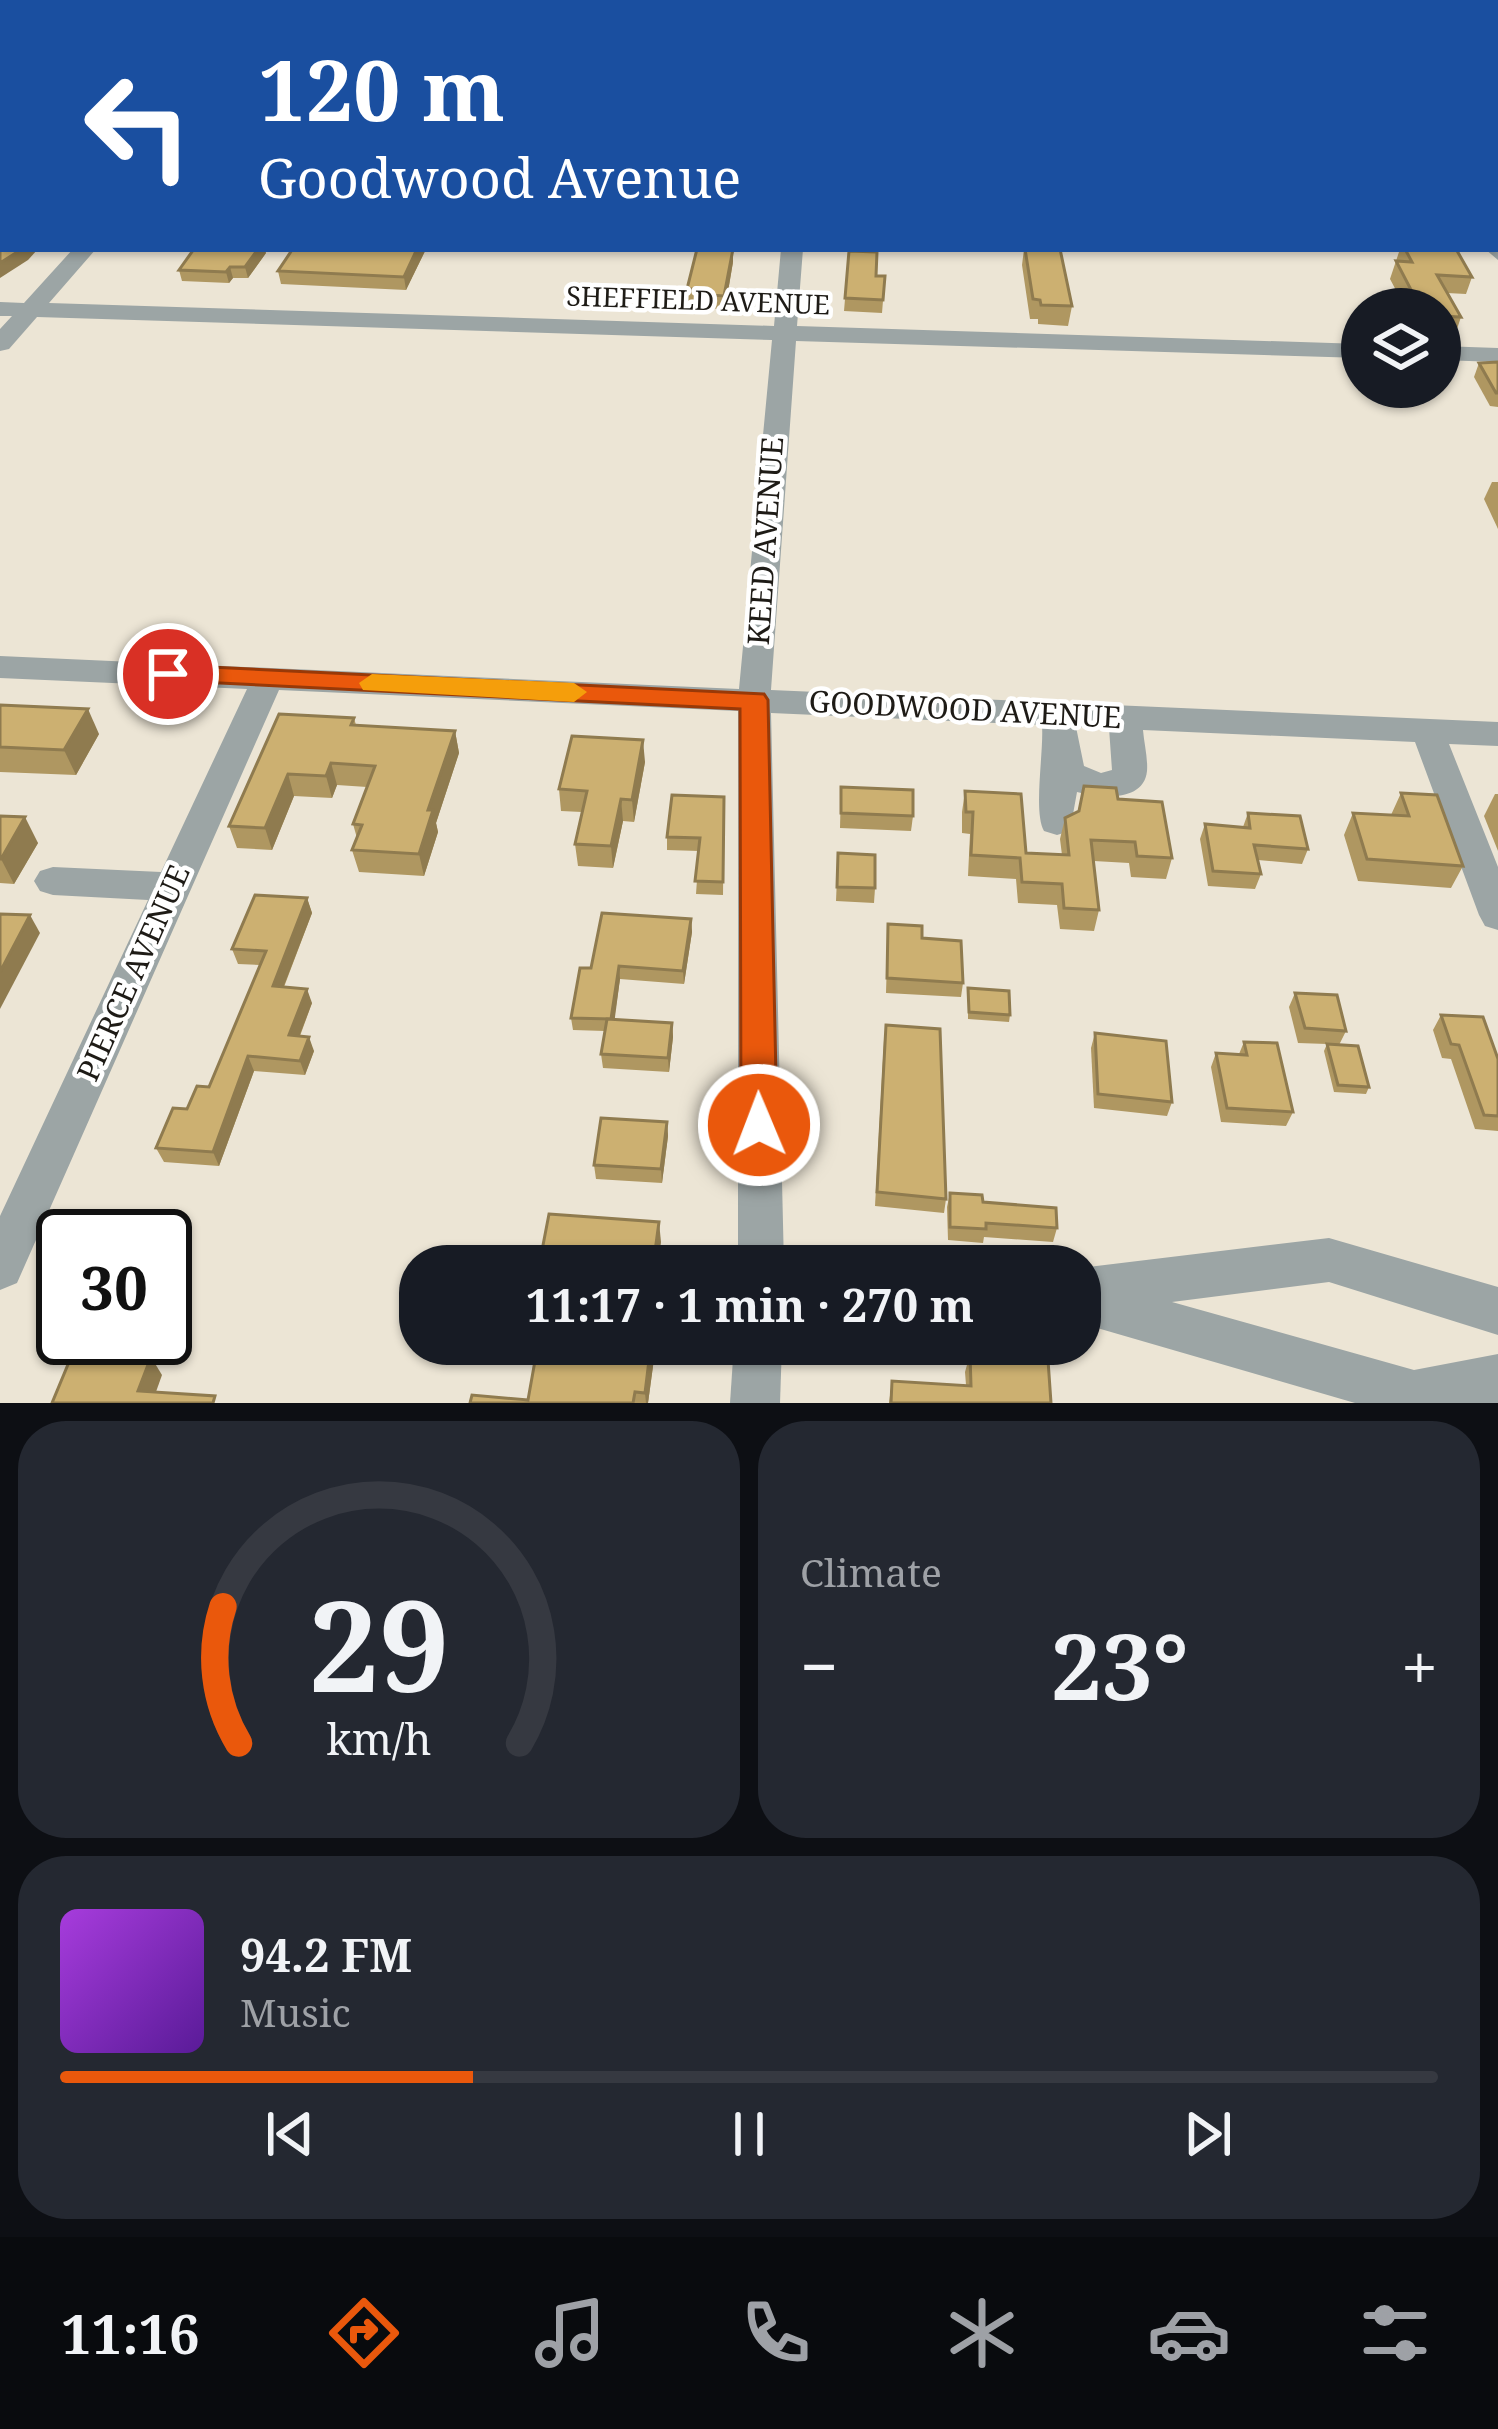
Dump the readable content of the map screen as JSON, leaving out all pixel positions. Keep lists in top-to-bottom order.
{
  "streets": {
    "street": [
      "SHEFFIELD AVENUE",
      "KEED AVENUE",
      "GOODWOOD AVENUE",
      "PIERCE AVENUE"
    ]
  },
  "crossings": [
    ["SHEFFIELD AVENUE", "KEED AVENUE"],
    ["KEED AVENUE", "GOODWOOD AVENUE"],
    ["GOODWOOD AVENUE", "PIERCE AVENUE"]
  ],
  "page": {
    "turn": ["120 m", "Goodwood Avenue"],
    "limit": "30",
    "trip": "11:17 · 1 min · 270 m",
    "tile": "Climate",
    "heat": ["−", "23°", "+"],
    "song": ["94.2 FM", "Music"],
    "tabs": "11:16",
    "gauge": ["29", "km/h"]
  }
}
